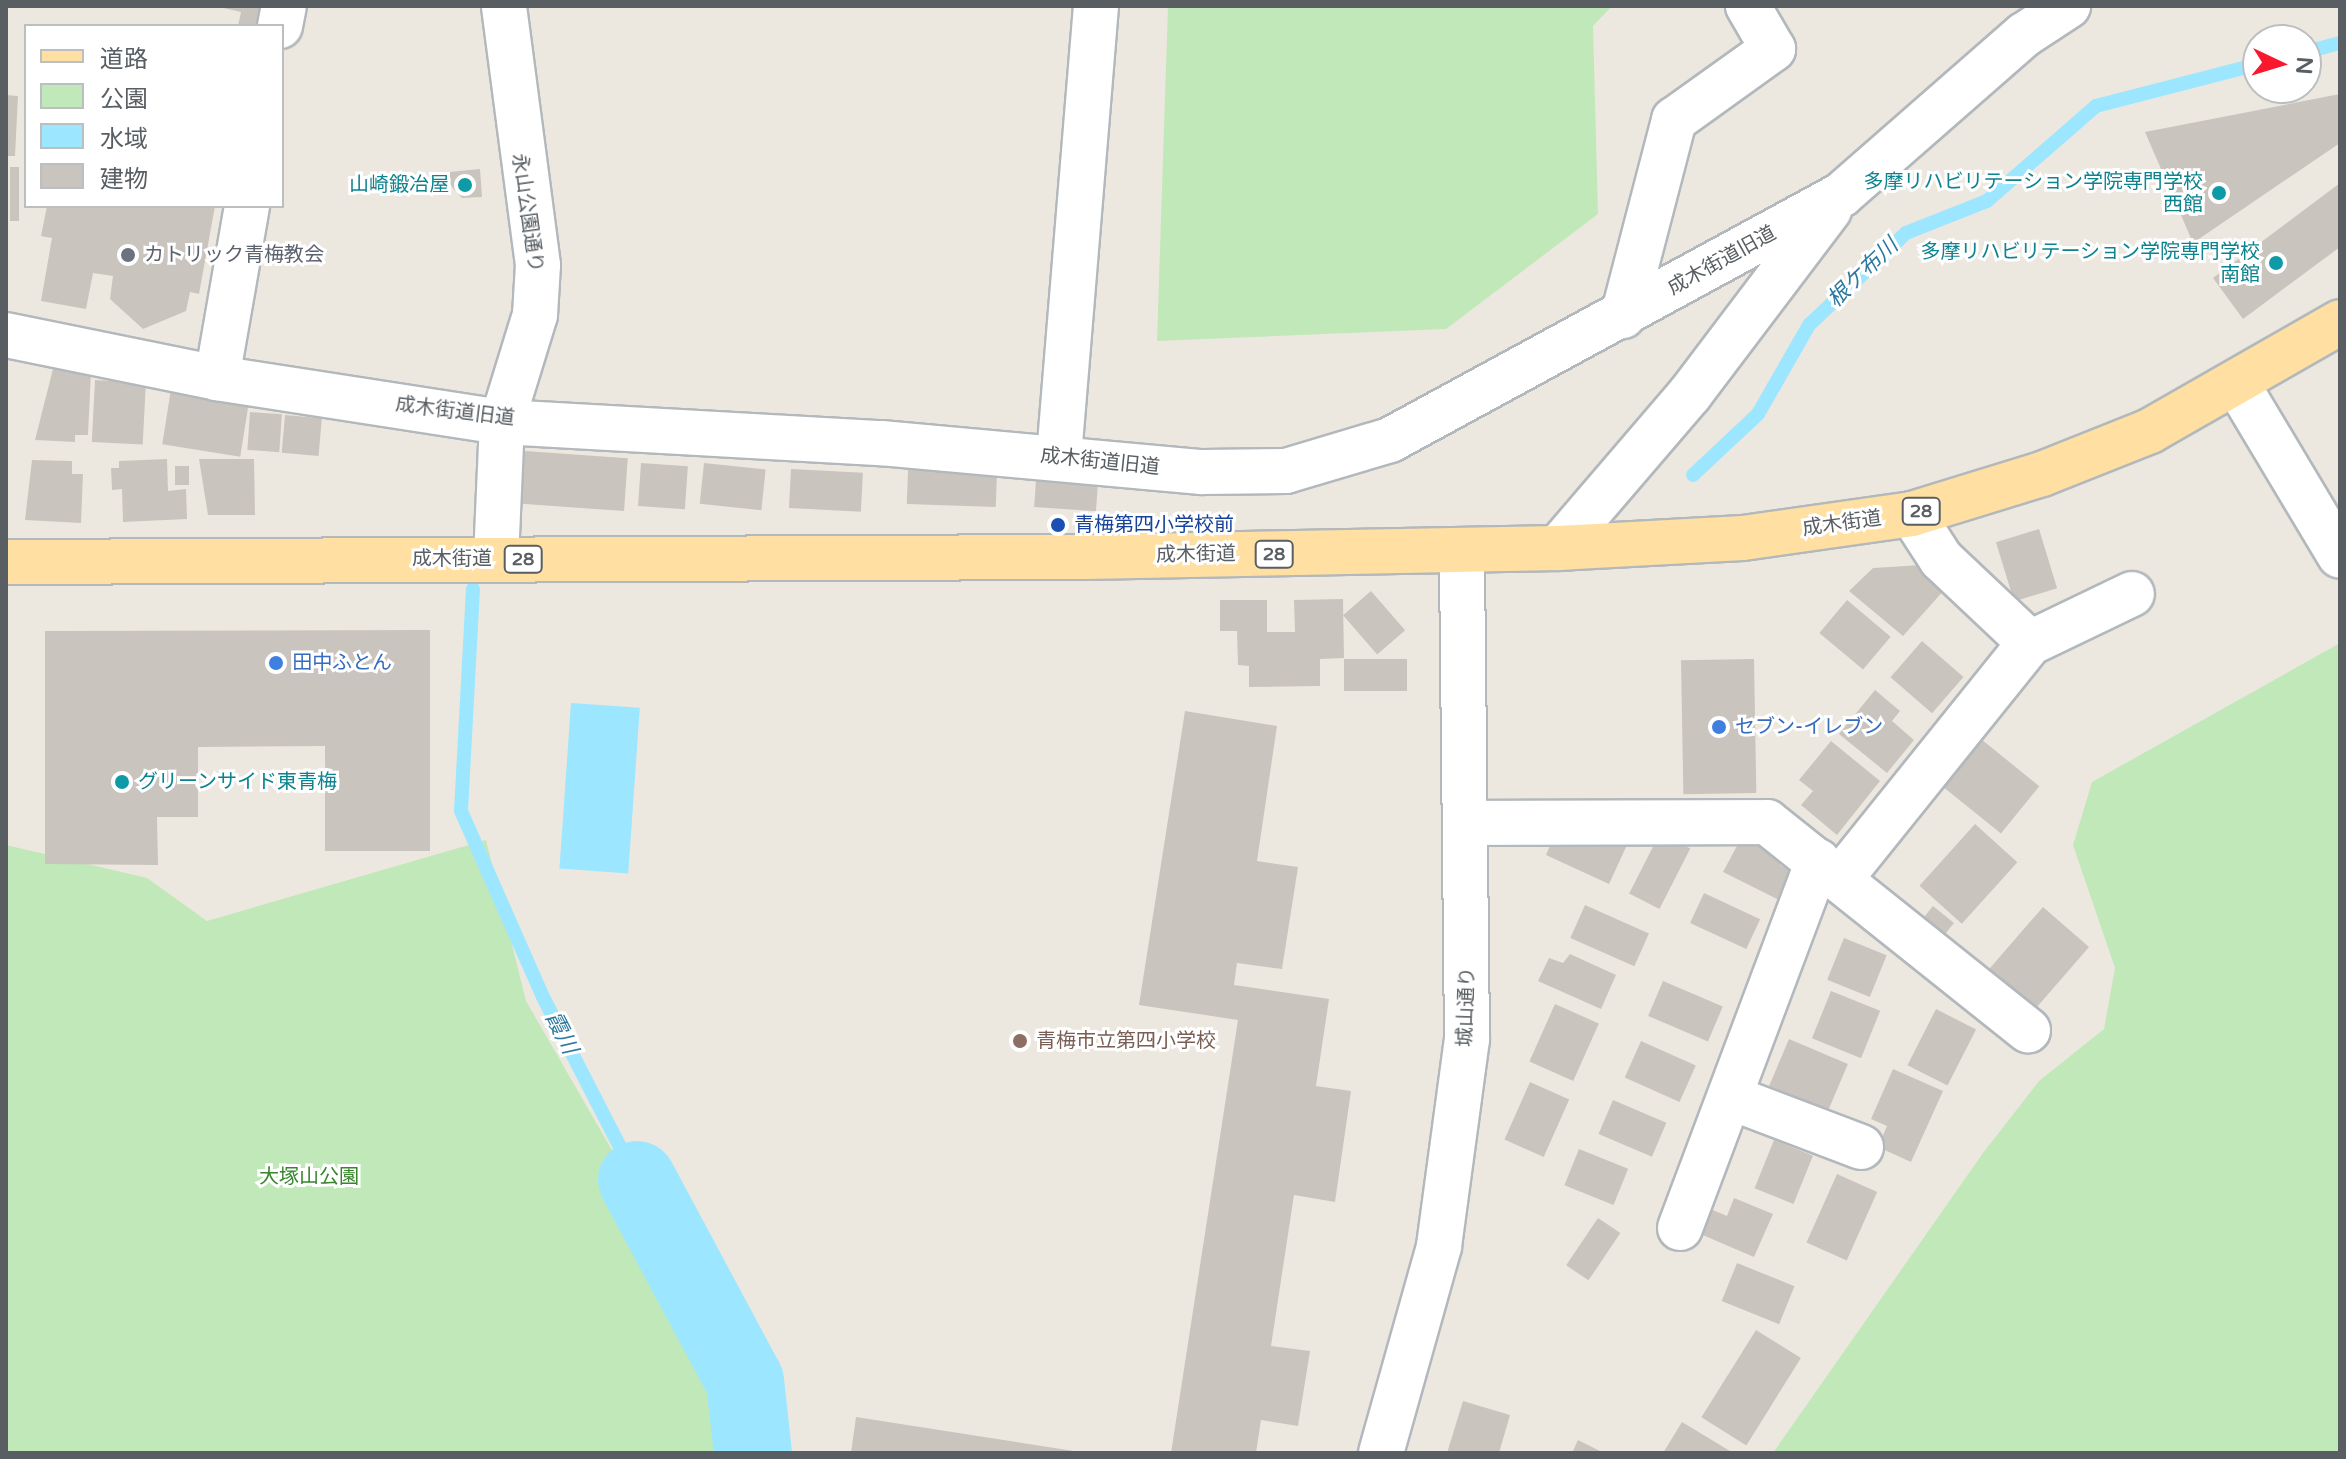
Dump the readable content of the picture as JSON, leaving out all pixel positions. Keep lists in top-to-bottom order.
{
  "streets": {
    "main road": ["28", "成木街道"],
    "street": ["永山公園通り", "成木街道旧道", "城山通り"]
  },
  "crossings": [
    ["永山公園通り", "成木街道旧道"],
    ["永山公園通り", "成木街道"],
    ["成木街道", "城山通り"]
  ],
  "water": ["根ケ布川", "霞川"],
  "parks": ["大塚山公園"],
  "places": [
    "山崎鍛冶屋",
    "多摩リハビリテーション学院専門学校 西館",
    "カトリック青梅教会",
    "多摩リハビリテーション学院専門学校 南館",
    "青梅第四小学校前",
    "田中ふとん",
    "セブン-イレブン",
    "グリーンサイド東青梅",
    "青梅市立第四小学校"
  ],
  "legend": [
    "道路",
    "公園",
    "水域",
    "建物"
  ],
  "north": "right"
}
